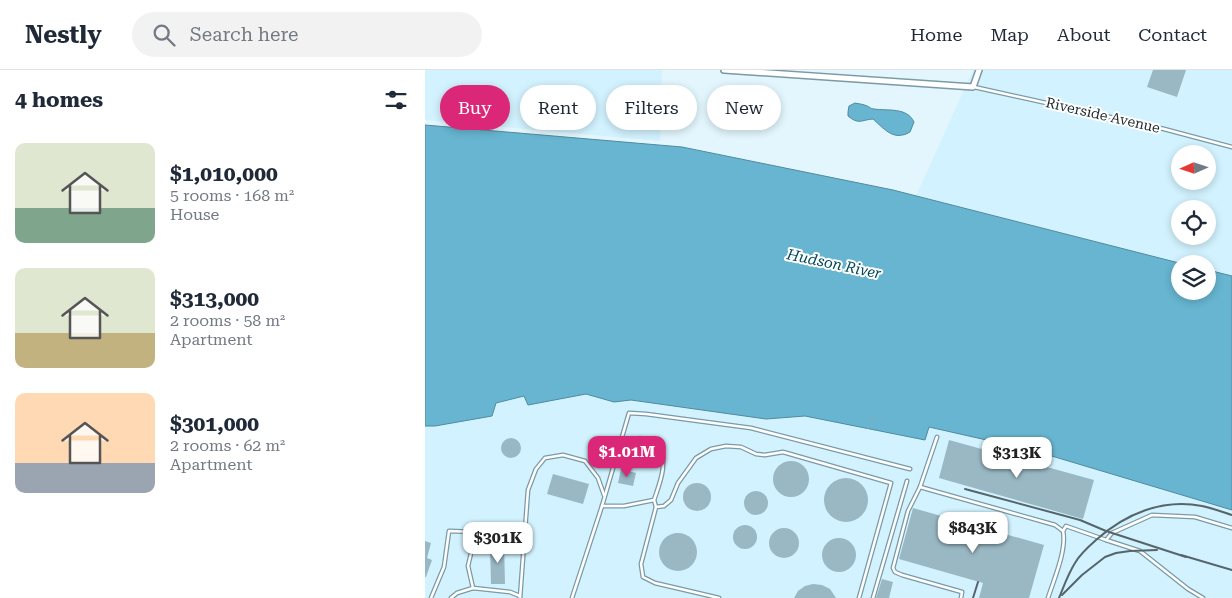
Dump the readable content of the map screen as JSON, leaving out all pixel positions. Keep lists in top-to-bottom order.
{
  "streets": {
    "street": ["Riverside Avenue"]
  },
  "water": ["Hudson River"],
  "north": "left",
  "page": {
    "header": "Nestly",
    "search": "Search here",
    "nav": [
      "Home",
      "Map",
      "About",
      "Contact"
    ],
    "heading": "4 homes",
    "chip": [
      "Buy",
      "Rent",
      "Filters",
      "New"
    ],
    "list": [
      {
        "name": "$1,010,000",
        "note": "5 rooms · 168 m² · House"
      },
      {
        "name": "$313,000",
        "note": "2 rooms · 58 m² · Apartment"
      },
      {
        "name": "$301,000",
        "note": "2 rooms · 62 m² · Apartment"
      }
    ],
    "price": [
      "$1.01M",
      "$313K",
      "$843K",
      "$301K"
    ]
  }
}
